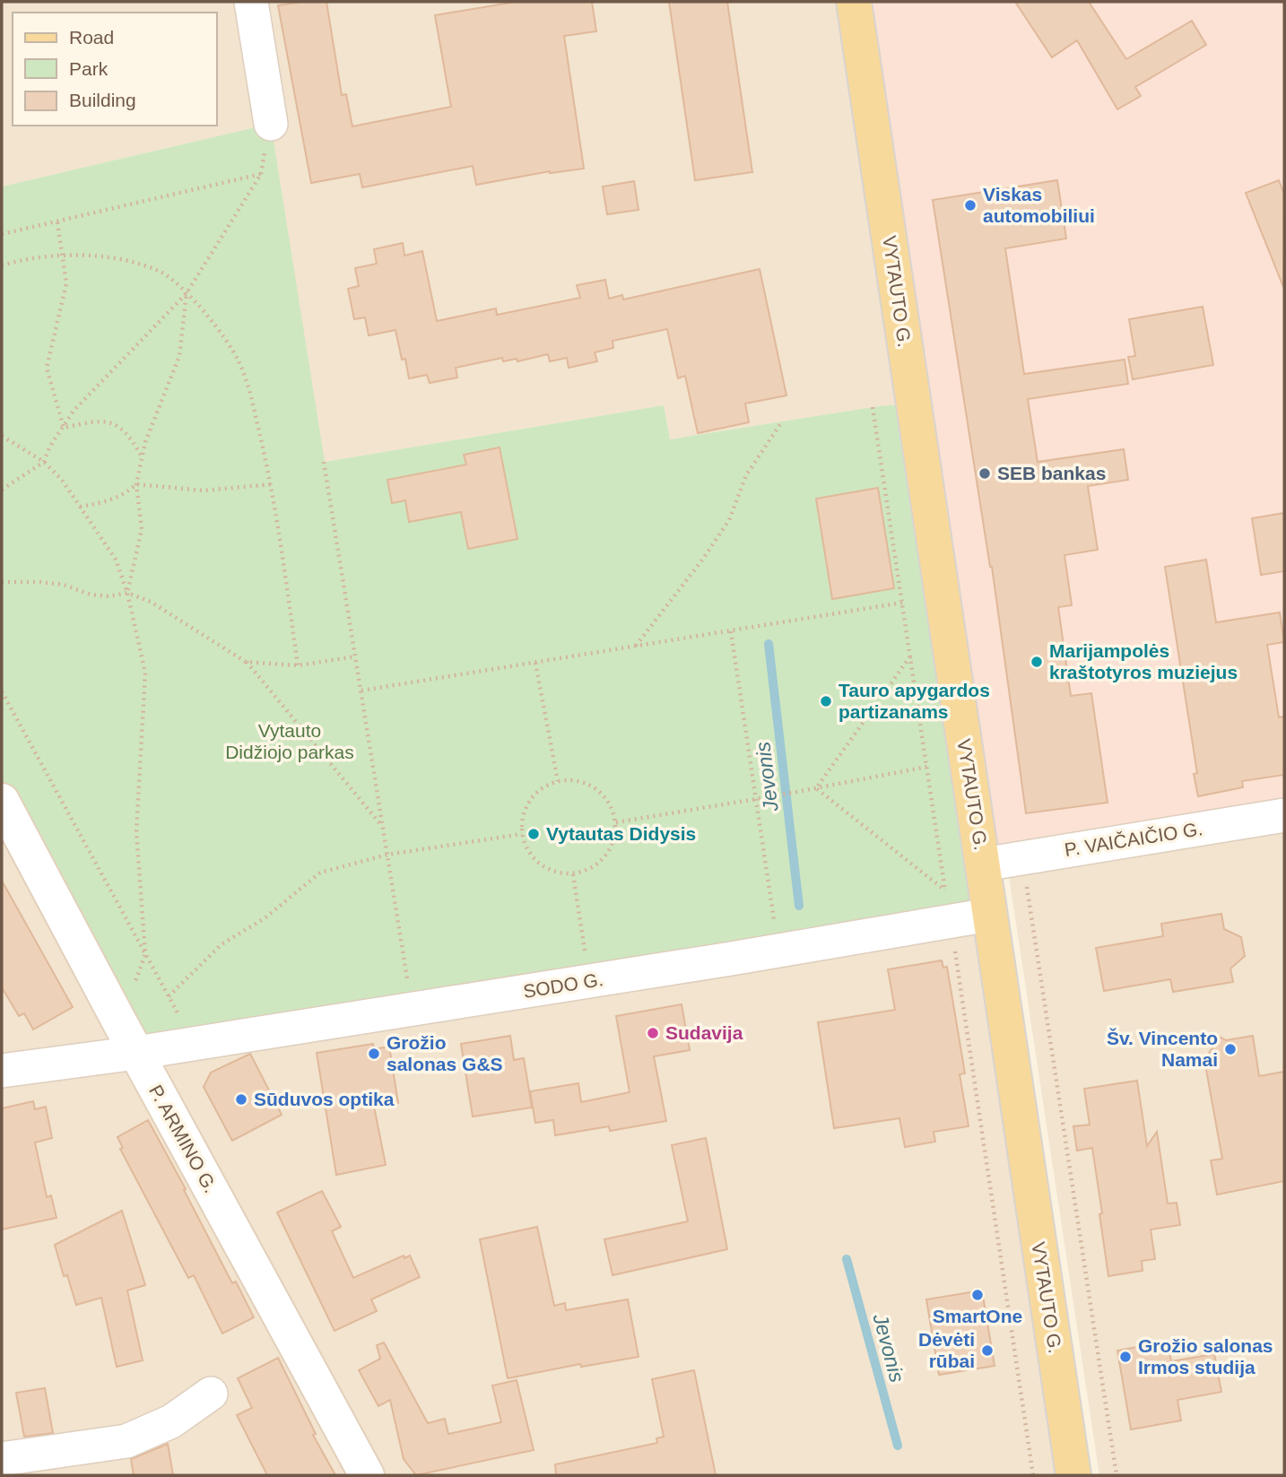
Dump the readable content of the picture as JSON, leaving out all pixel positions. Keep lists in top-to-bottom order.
{
  "streets": {
    "main road": ["VYTAUTO G.", "P. ARMINO G."],
    "street": ["P. VAIČAIČIO G.", "SODO G."]
  },
  "crossings": [
    ["VYTAUTO G.", "P. VAIČAIČIO G."],
    ["VYTAUTO G.", "SODO G."],
    ["SODO G.", "P. ARMINO G."]
  ],
  "water": ["Jevonis"],
  "parks": ["Vytauto Didžiojo parkas"],
  "places": [
    "Viskas automobiliui",
    "SEB bankas",
    "Marijampolės kraštotyros muziejus",
    "Tauro apygardos partizanams",
    "Vytautas Didysis",
    "Sudavija",
    "Šv. Vincento Namai",
    "Grožio salonas G&S",
    "Sūduvos optika",
    "SmartOne",
    "Dėvėti rūbai",
    "Grožio salonas Irmos studija"
  ],
  "legend": ["Road", "Park", "Building"]
}
